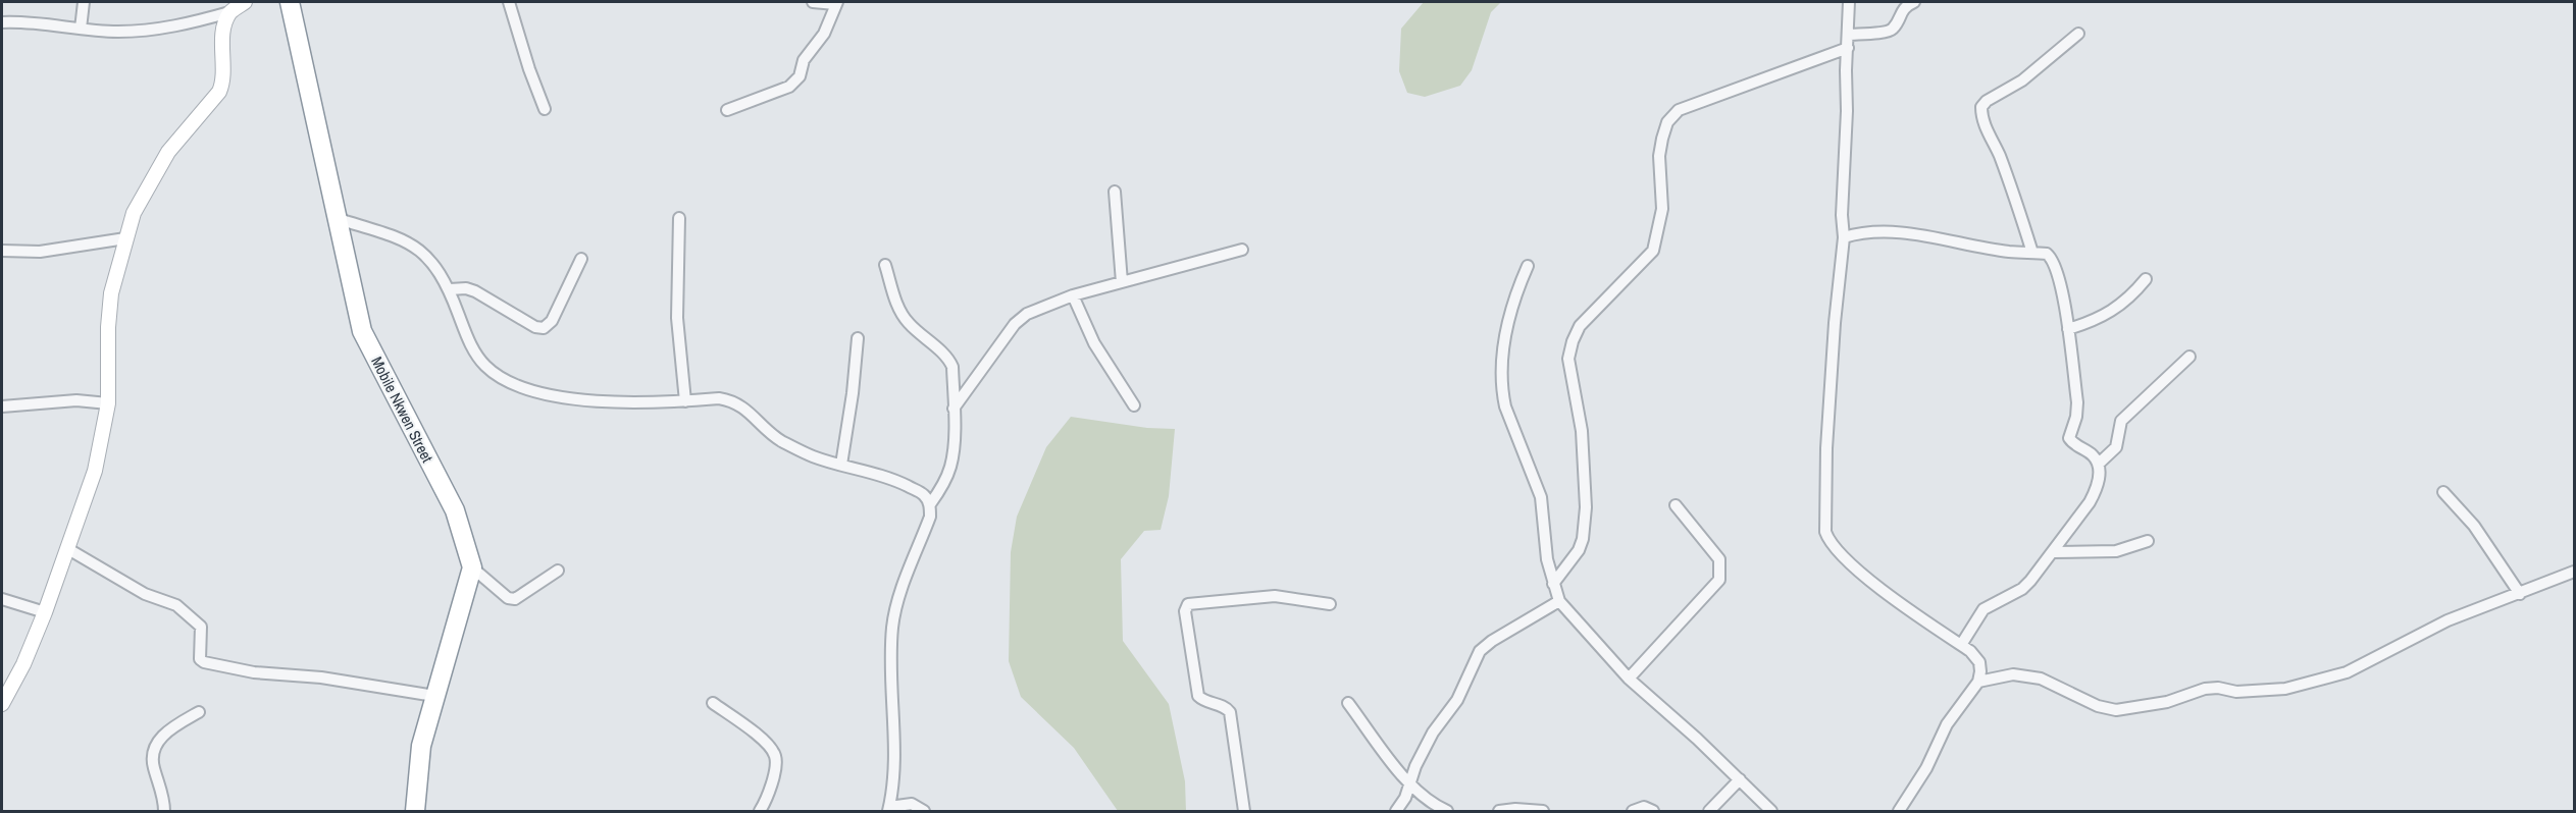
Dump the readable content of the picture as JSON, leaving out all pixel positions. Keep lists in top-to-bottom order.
{
  "streets": {
    "highway": ["Mobile Nkwen Street"]
  }
}
